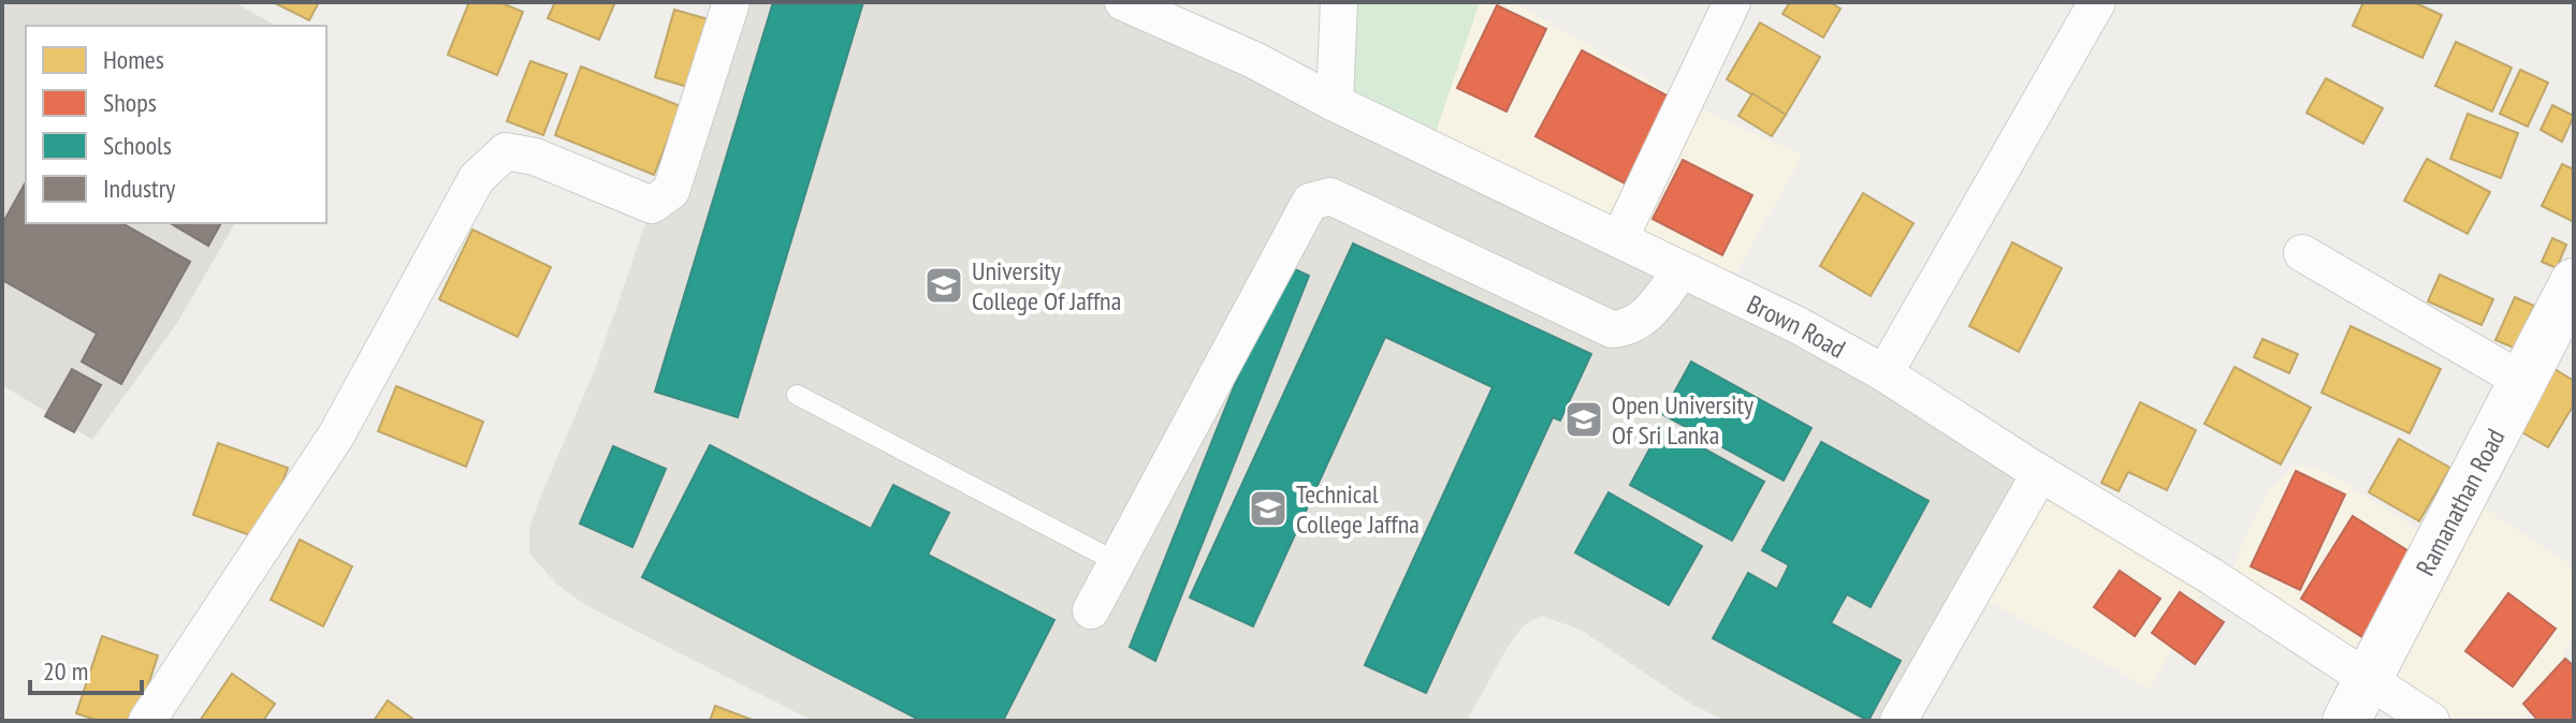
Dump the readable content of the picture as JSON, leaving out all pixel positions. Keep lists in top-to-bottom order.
{
  "streets": {
    "main road": ["Ramanathan Road"],
    "street": ["Brown Road"]
  },
  "crossings": [
    ["Brown Road", "Ramanathan Road"]
  ],
  "places": {
    "school or university": ["University College Of Jaffna", "Open University Of Sri Lanka", "Technical College Jaffna"]
  },
  "legend": [
    "Homes",
    "Shops",
    "Schools",
    "Industry"
  ],
  "scale_bar": "20 m"
}
